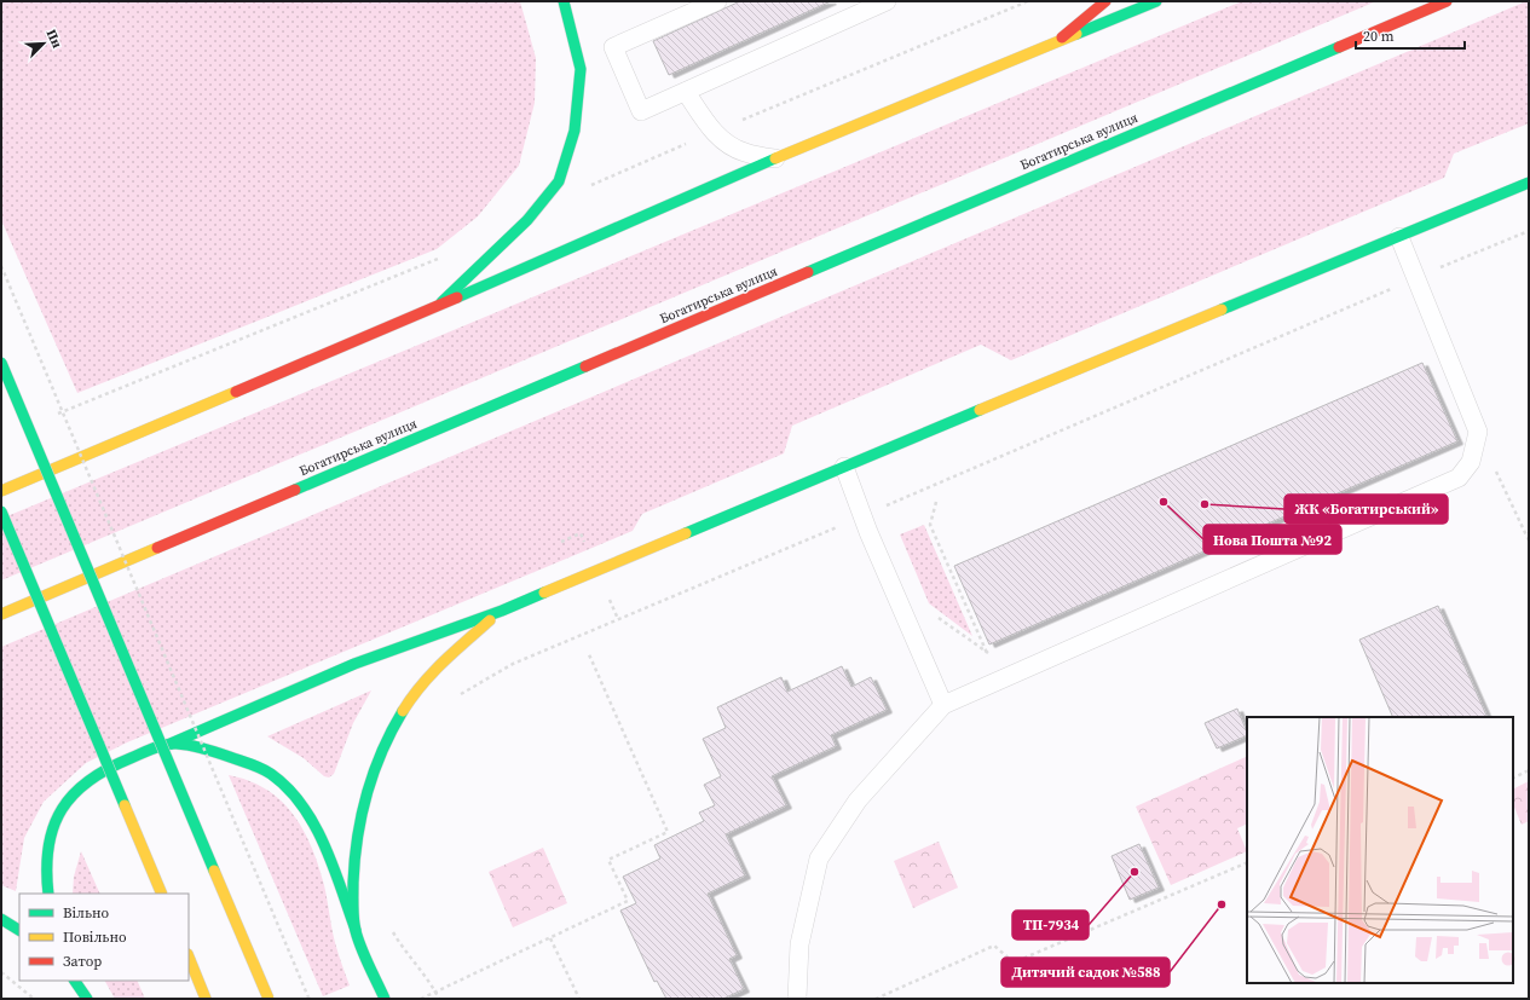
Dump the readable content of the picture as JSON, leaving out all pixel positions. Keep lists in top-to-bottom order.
{
  "streets": {
    "main road": ["Богатирська вулиця"]
  },
  "places": [
    "Нова Пошта №92",
    "ЖК «Богатирський»",
    "ТП-7934",
    "Дитячий садок №588"
  ],
  "legend": ["Вільно", "Повільно", "Затор"],
  "scale_bar": "20 m",
  "north": "top right"
}
